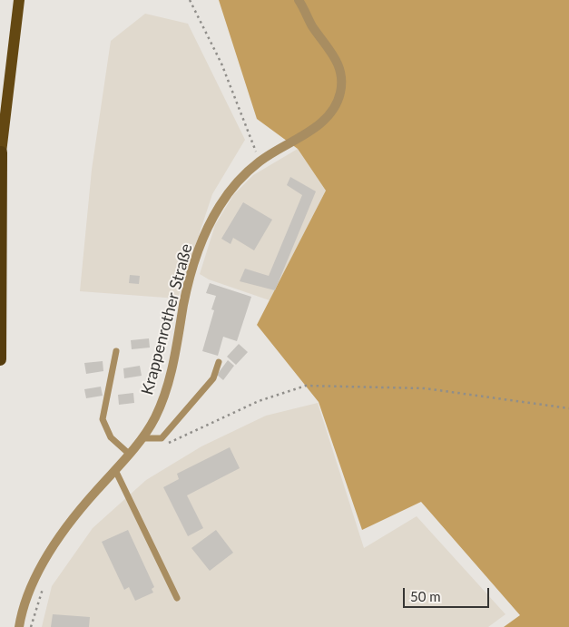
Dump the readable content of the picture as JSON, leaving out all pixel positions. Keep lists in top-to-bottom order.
{
  "streets": {
    "street": ["Krappenrother Straße"]
  },
  "scale_bar": "50 m"
}
